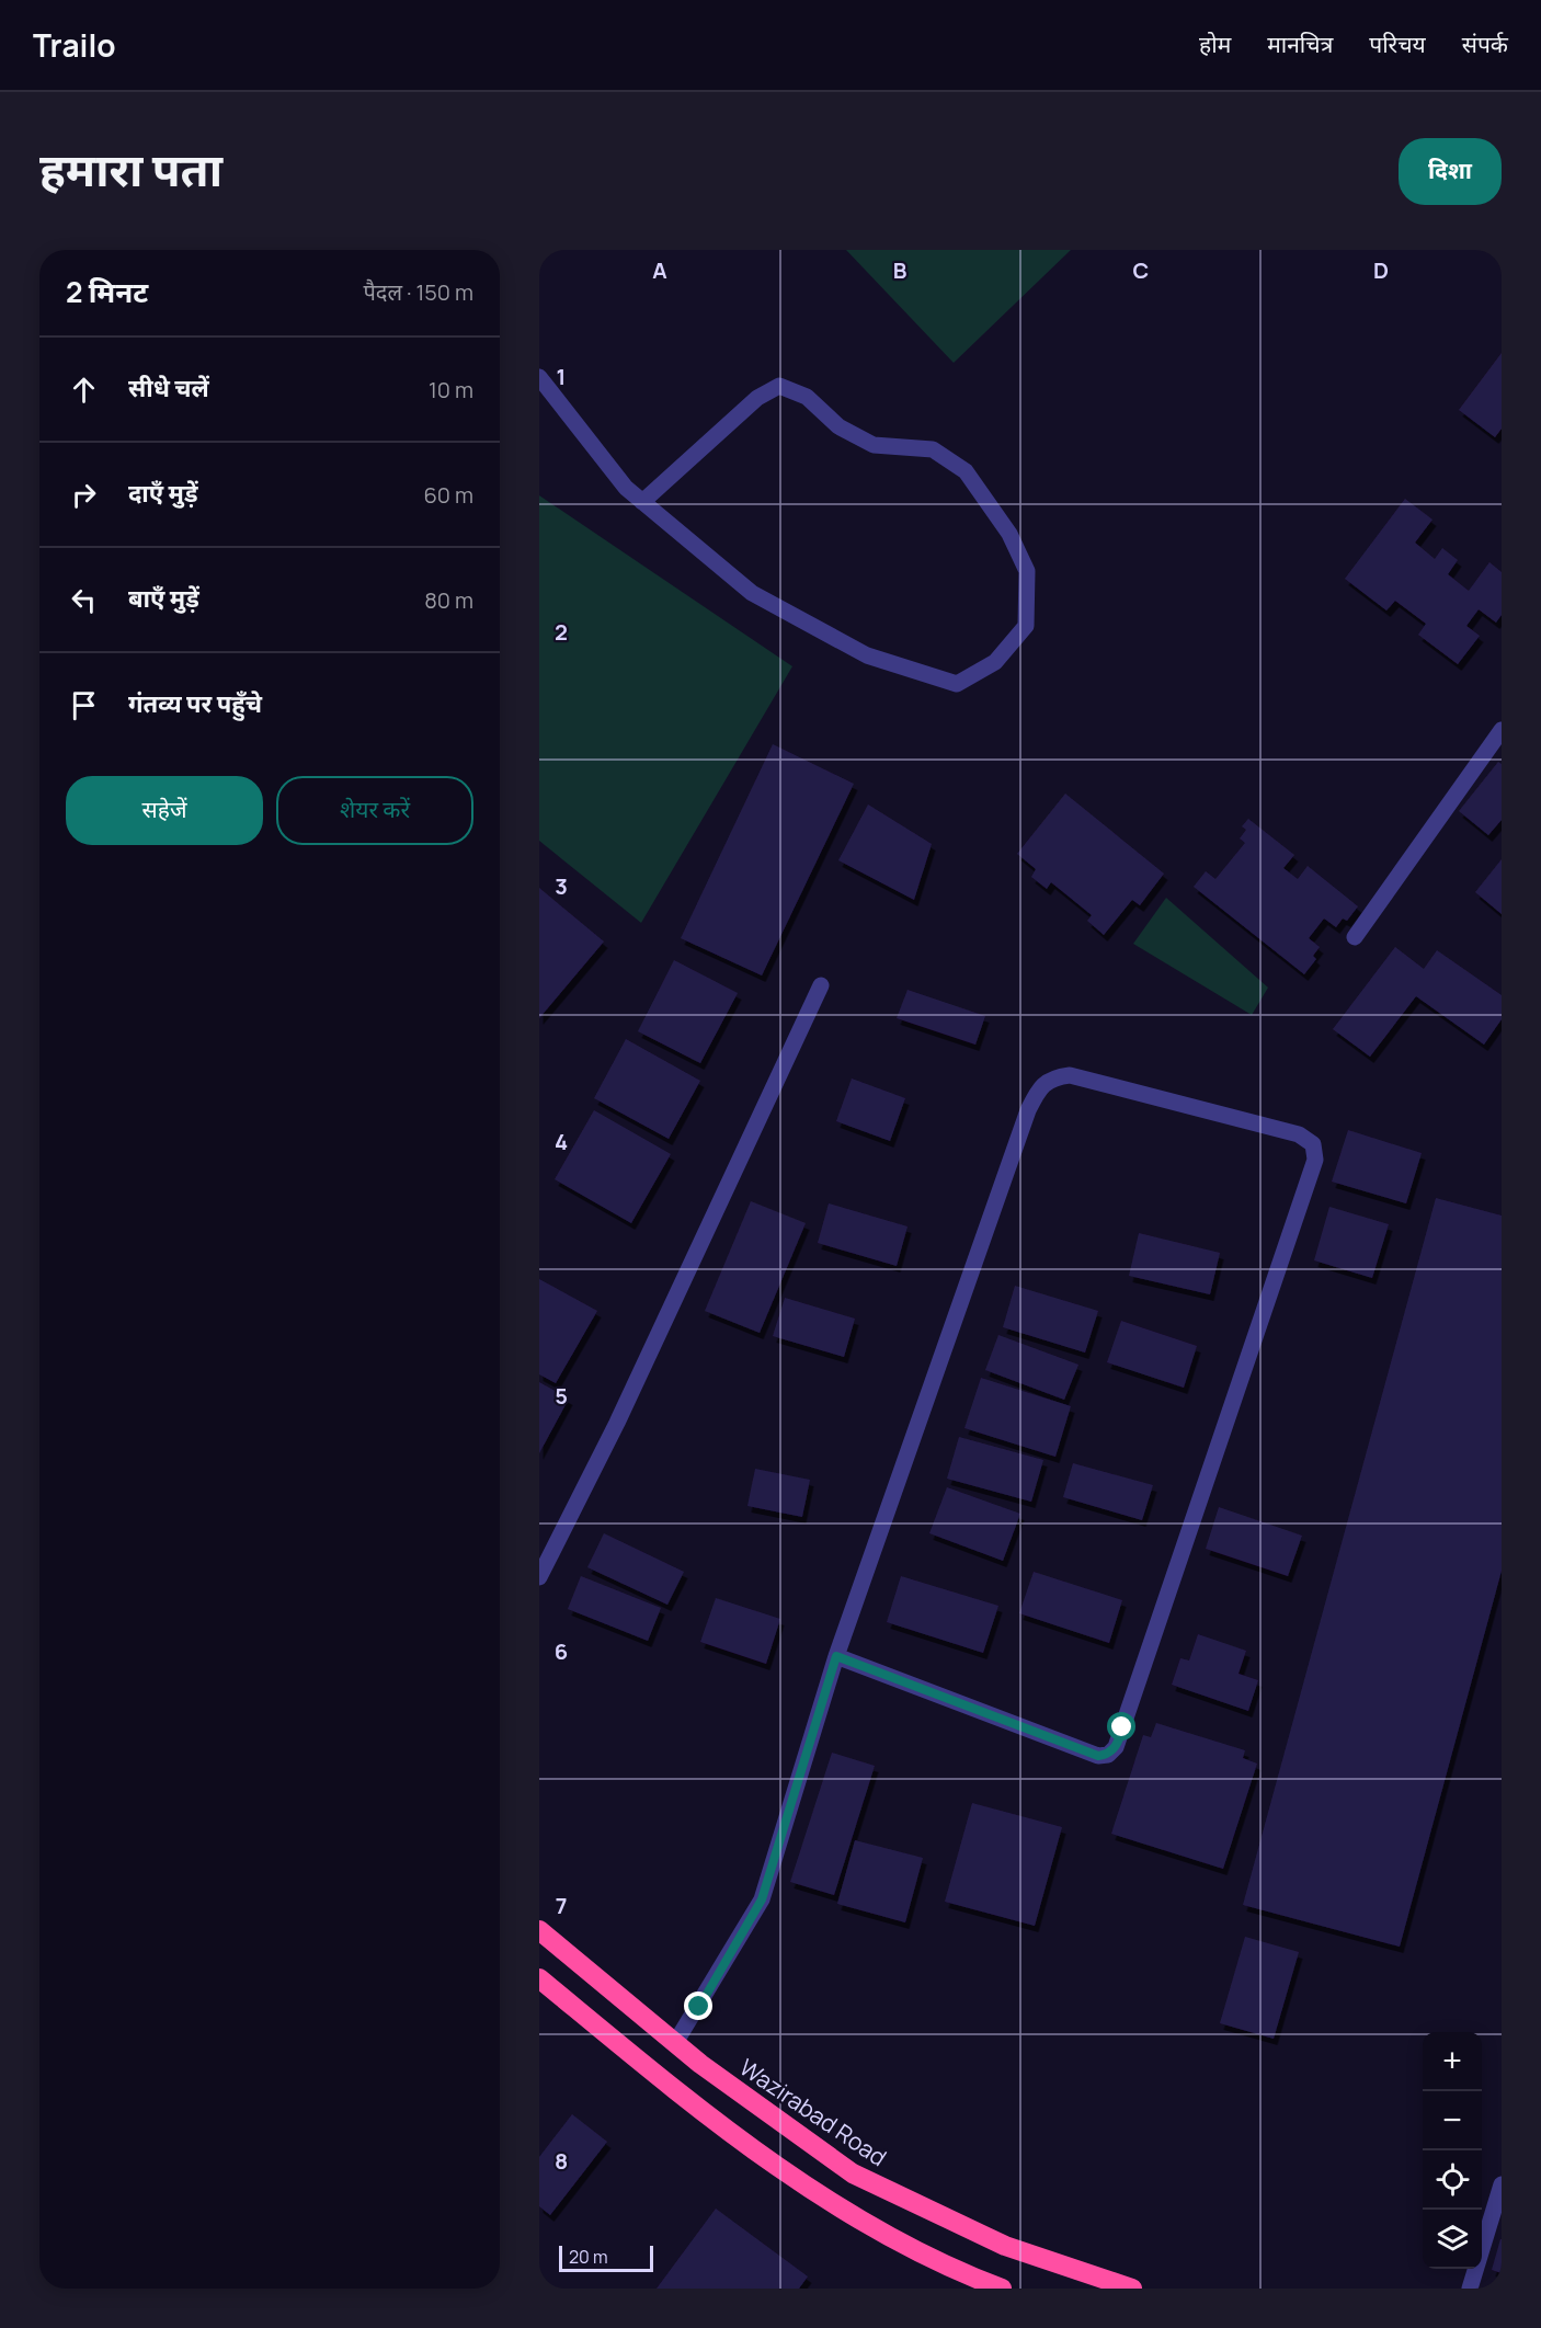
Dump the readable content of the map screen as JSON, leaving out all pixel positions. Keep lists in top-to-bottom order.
{
  "streets": {
    "highway": ["Wazirabad Road"]
  },
  "scale_bar": "20 m",
  "page": {
    "header": "Trailo",
    "nav": [
      "होम",
      "मानचित्र",
      "परिचय",
      "संपर्क"
    ],
    "title": "हमारा पता",
    "buttons": [
      "दिशा",
      ["सहेजें", "शेयर करें"]
    ],
    "heading": ["2 मिनट", "पैदल · 150 m"],
    "list": [
      ["सीधे चलें", "10 m"],
      ["दाएँ मुड़ें", "60 m"],
      ["बाएँ मुड़ें", "80 m"],
      "गंतव्य पर पहुँचे"
    ],
    "map_buttons": ["+", "−"],
    "scale": "20 m"
  },
  "grid": {
    "columns": [
      "A",
      "B",
      "C",
      "D"
    ],
    "rows": [
      "1",
      "2",
      "3",
      "4",
      "5",
      "6",
      "7",
      "8"
    ]
  }
}
